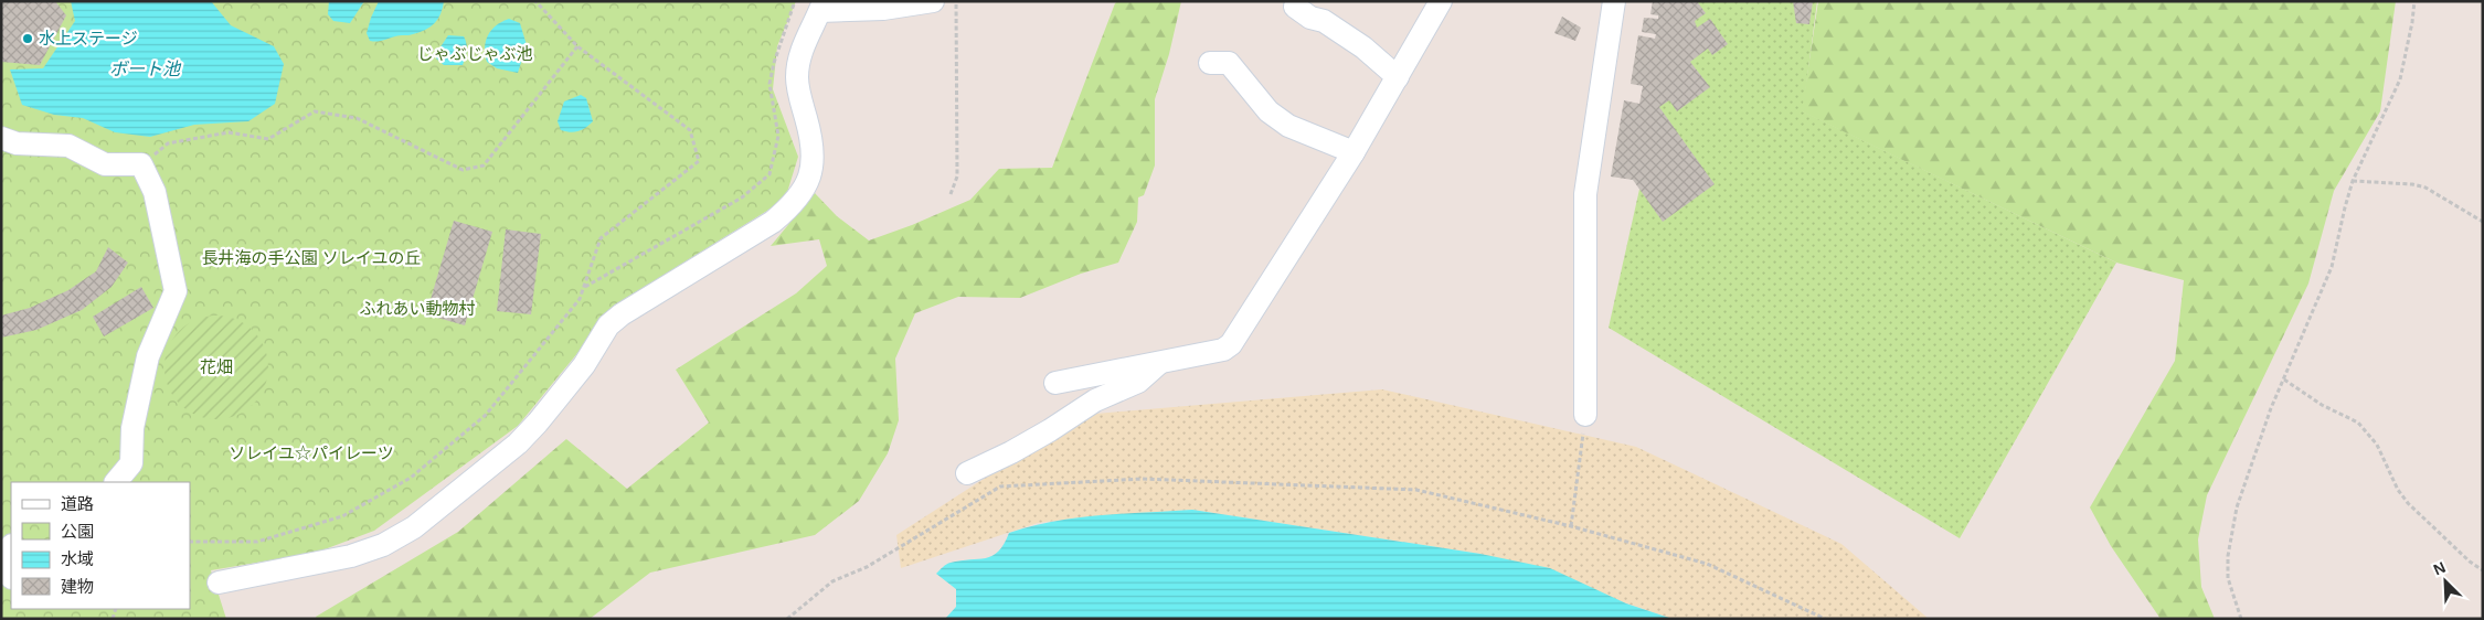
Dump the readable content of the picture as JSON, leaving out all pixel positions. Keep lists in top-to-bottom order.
{
  "water": ["ボート池"],
  "parks": [
    "じゃぶじゃぶ池",
    "長井海の手公園 ソレイユの丘",
    "ふれあい動物村",
    "花畑",
    "ソレイユ☆パイレーツ"
  ],
  "places": ["水上ステージ"],
  "legend": [
    "道路",
    "公園",
    "水域",
    "建物"
  ],
  "north": "top left"
}
